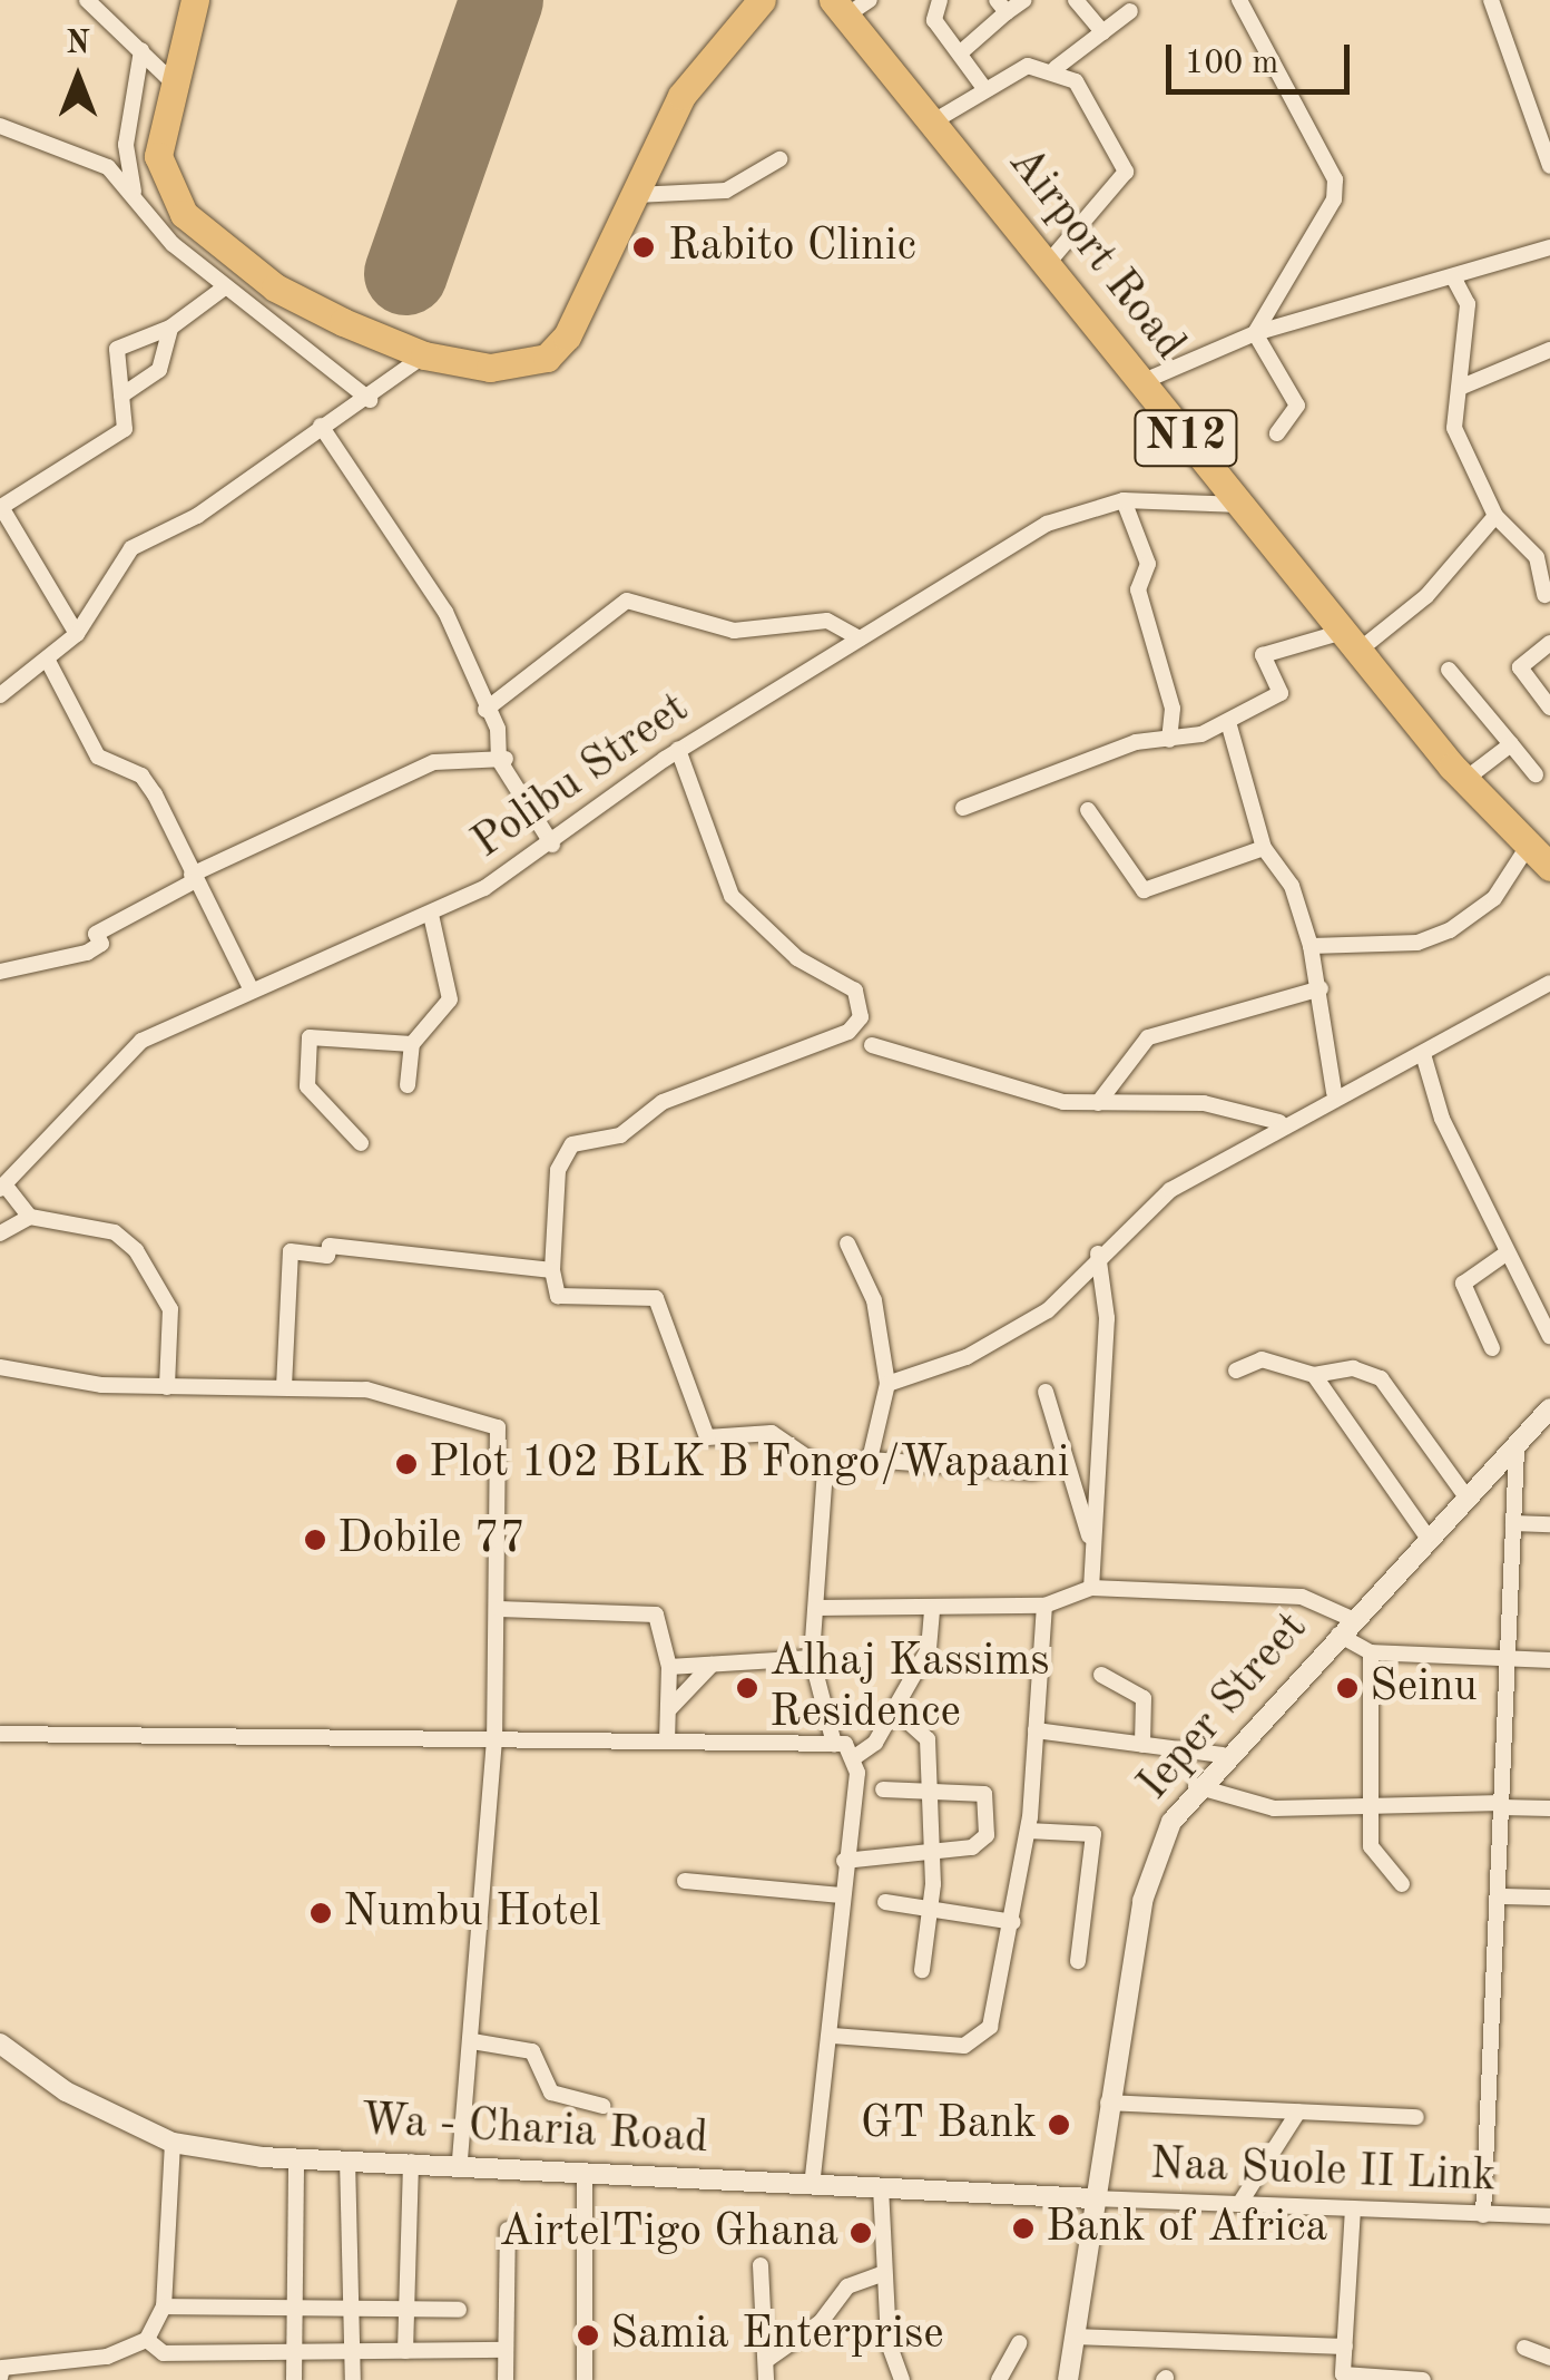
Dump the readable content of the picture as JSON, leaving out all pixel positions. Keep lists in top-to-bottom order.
{
  "streets": {
    "highway": ["Airport Road", "N12"],
    "street": [
      "Polibu Street",
      "Ieper Street",
      "Wa - Charia Road",
      "Naa Suole II Link"
    ]
  },
  "crossings": [
    ["Airport Road", "Polibu Street"],
    ["Ieper Street", "Wa - Charia Road"],
    ["Ieper Street", "Naa Suole II Link"],
    ["Wa - Charia Road", "Naa Suole II Link"]
  ],
  "places": [
    "Rabito Clinic",
    "Plot 102 BLK B Fongo/Wapaani",
    "Dobile 77",
    "Alhaj Kassims Residence",
    "Seinu",
    "Numbu Hotel",
    "GT Bank",
    "Bank of Africa",
    "AirtelTigo Ghana",
    "Samia Enterprise"
  ],
  "scale_bar": "100 m",
  "north": "top"
}
